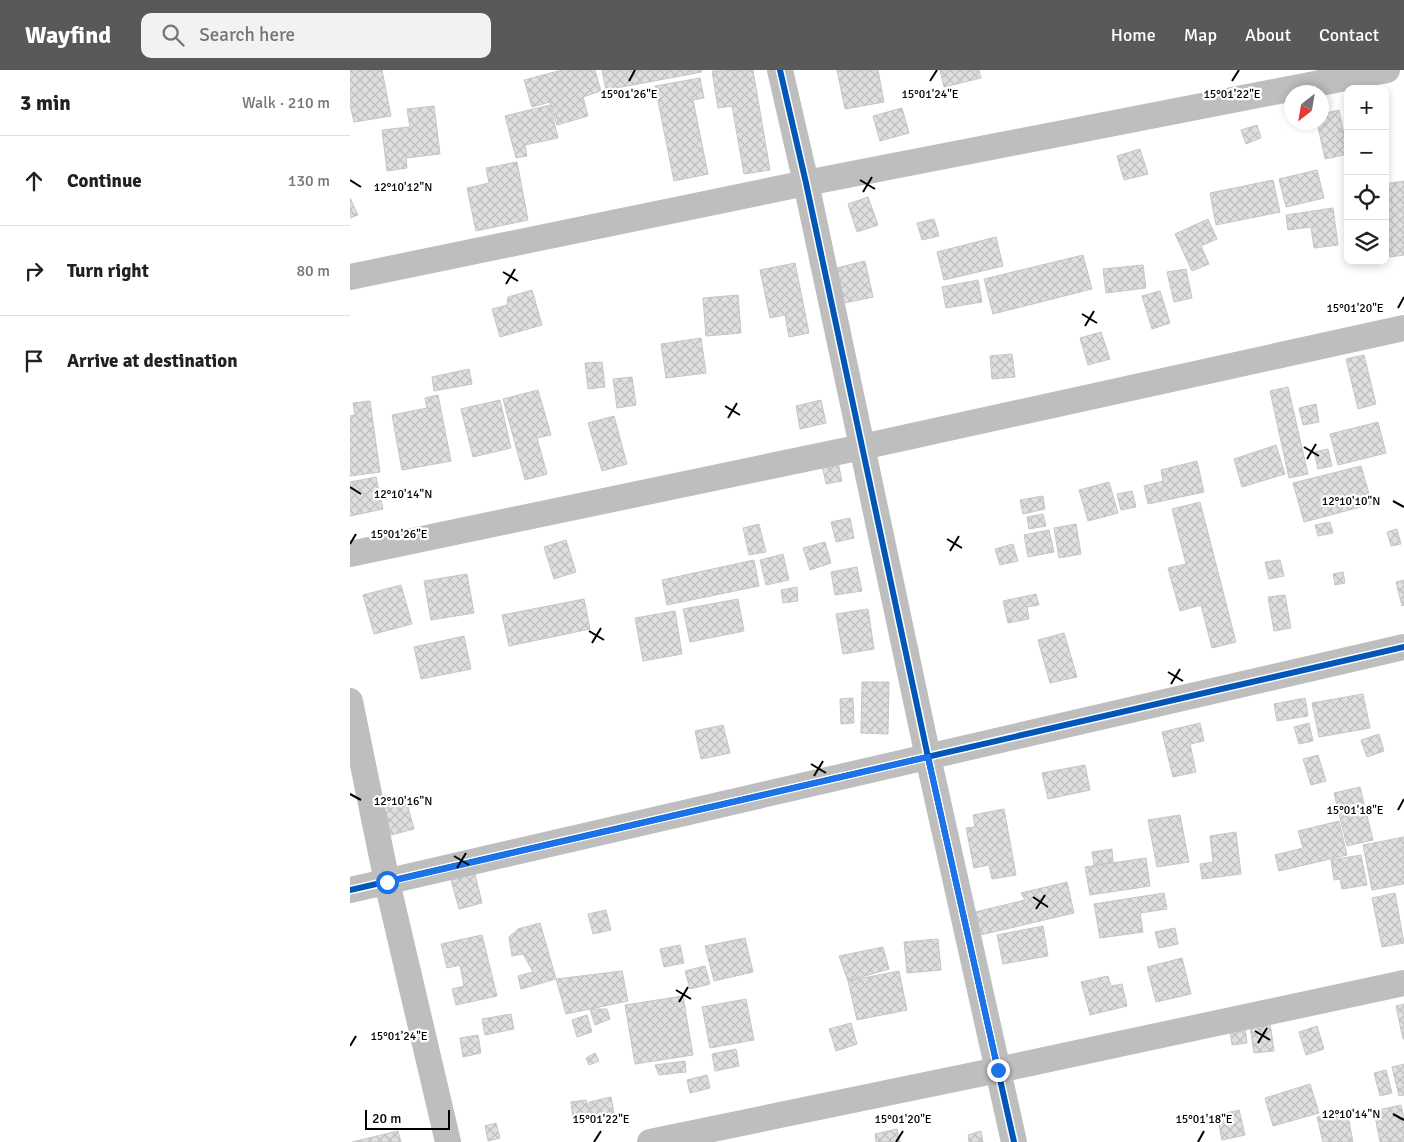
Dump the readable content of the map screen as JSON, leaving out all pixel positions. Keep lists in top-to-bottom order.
{
  "scale_bar": "20 m",
  "north": "bottom left",
  "page": {
    "header": "Wayfind",
    "search": "Search here",
    "nav": [
      "Home",
      "Map",
      "About",
      "Contact"
    ],
    "heading": ["3 min", "Walk · 210 m"],
    "map_buttons": ["+", "−"],
    "list": [
      ["Continue", "130 m"],
      ["Turn right", "80 m"],
      "Arrive at destination"
    ],
    "scale": "20 m"
  },
  "coordinates": [
    "15°01'22\"E",
    "15°01'26\"E",
    "15°01'24\"E",
    "12°10'12\"N",
    "15°01'20\"E",
    "12°10'14\"N",
    "12°10'10\"N",
    "12°10'16\"N",
    "15°01'18\"E"
  ]
}
